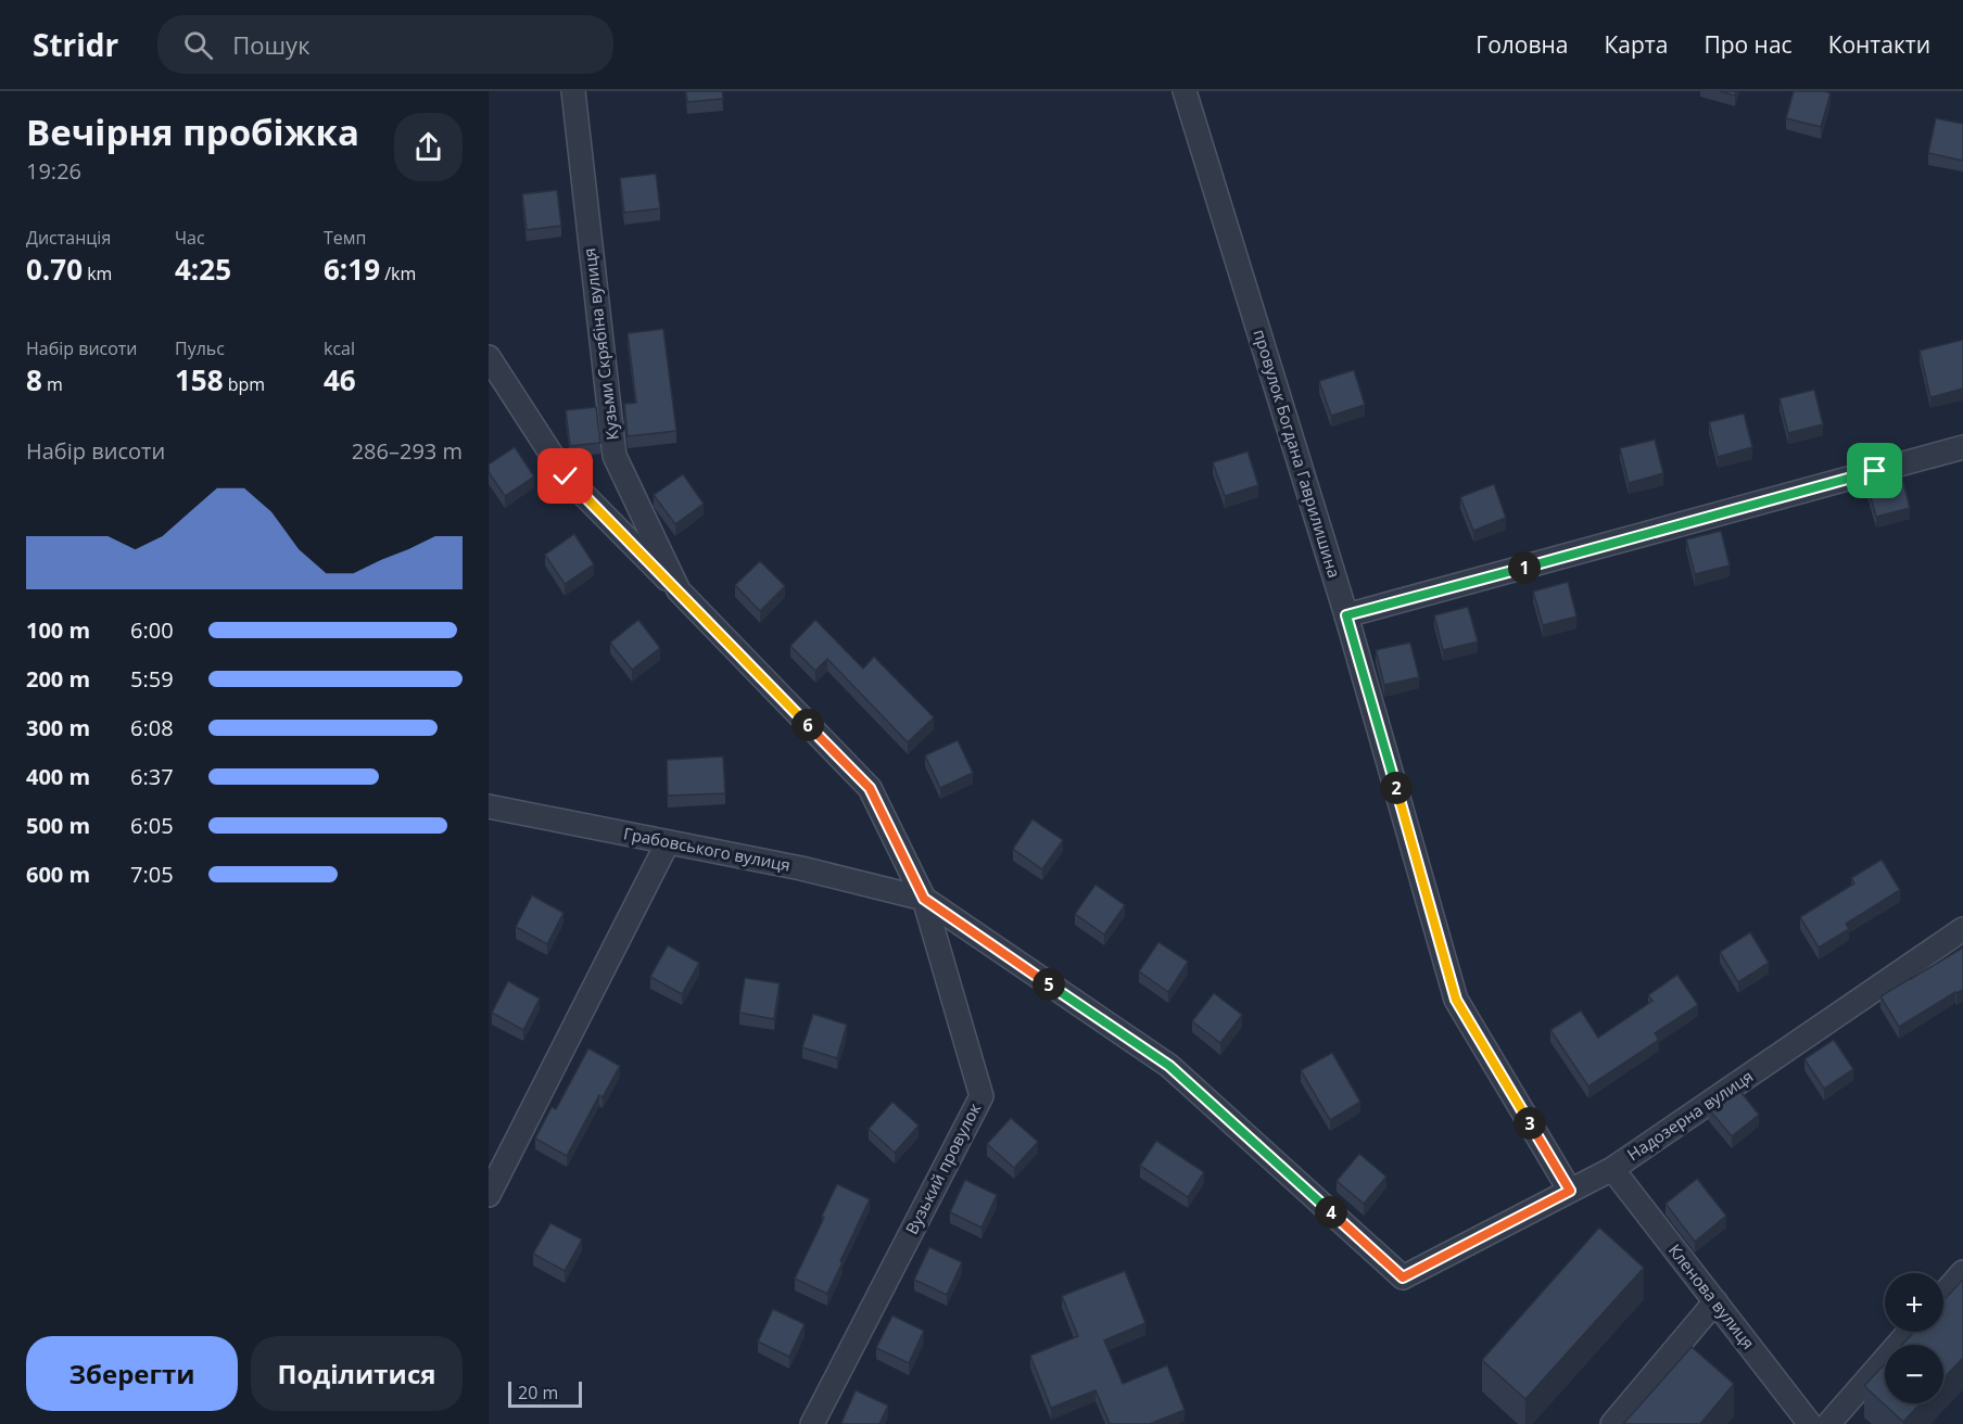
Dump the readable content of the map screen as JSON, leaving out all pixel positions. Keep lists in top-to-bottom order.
{
  "streets": {
    "street": [
      "Кузьми Скрябіна вулиця",
      "провулок Богдана Гаврилишина",
      "Грабовського вулиця",
      "Надозерна вулиця",
      "Вузький провулок",
      "Кленова вулиця"
    ]
  },
  "crossings": [
    ["Кузьми Скрябіна вулиця", "Грабовського вулиця"],
    ["Кузьми Скрябіна вулиця", "Надозерна вулиця"],
    ["Кузьми Скрябіна вулиця", "Вузький провулок"],
    ["провулок Богдана Гаврилишина", "Надозерна вулиця"],
    ["Грабовського вулиця", "Вузький провулок"],
    ["Надозерна вулиця", "Кленова вулиця"]
  ],
  "scale_bar": "20 m",
  "page": {
    "header": "Stridr",
    "search": "Пошук",
    "nav": [
      "Головна",
      "Карта",
      "Про нас",
      "Контакти"
    ],
    "heading": ["Вечірня пробіжка", "19:26"],
    "stats": [
      ["Дистанція", "0.70 km"],
      ["Час", "4:25"],
      ["Темп", "6:19 /km"],
      ["Набір висоти", "8 m"],
      ["Пульс", "158 bpm"],
      ["kcal", "46"]
    ],
    "chart": ["Набір висоти", "286–293 m"],
    "pins": [
      "1",
      "6",
      "2",
      "5",
      "3",
      "4"
    ],
    "list": [
      {
        "name": "100 m",
        "note": "6:00"
      },
      {
        "name": "200 m",
        "note": "5:59"
      },
      {
        "name": "300 m",
        "note": "6:08"
      },
      {
        "name": "400 m",
        "note": "6:37"
      },
      {
        "name": "500 m",
        "note": "6:05"
      },
      {
        "name": "600 m",
        "note": "7:05"
      }
    ],
    "map_buttons": ["+", "−"],
    "buttons": ["Зберегти", "Поділитися"],
    "scale": "20 m"
  }
}
